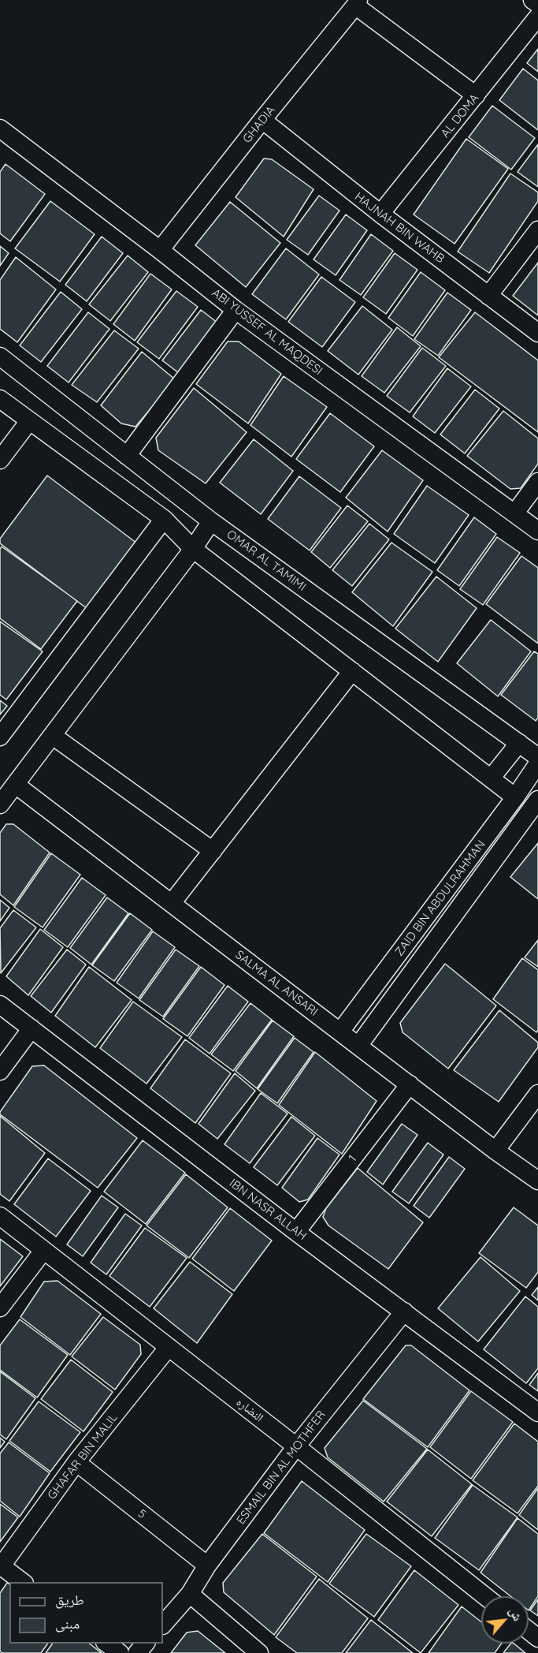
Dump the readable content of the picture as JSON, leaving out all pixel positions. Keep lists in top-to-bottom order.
{
  "streets": {
    "street": [
      "AL DOMA",
      "GHADIA",
      "HAJNAH BIN WAHB",
      "ABI YUSSEF AL MAQDESI",
      "OMAR AL TAMIMI",
      "ZAID BIN ABDULRAHMAN",
      "SALMA AL ANSARI",
      "1",
      "IBN NASR ALLAH",
      "النضاره",
      "GHAFAR BIN MALIL",
      "ESMAIL BIN AL MOTHFER",
      "5"
    ]
  },
  "crossings": [
    ["AL DOMA", "HAJNAH BIN WAHB"],
    ["GHADIA", "HAJNAH BIN WAHB"],
    ["GHADIA", "ABI YUSSEF AL MAQDESI"],
    ["ZAID BIN ABDULRAHMAN", "SALMA AL ANSARI"],
    ["SALMA AL ANSARI", "1"],
    ["1", "IBN NASR ALLAH"],
    ["IBN NASR ALLAH", "ESMAIL BIN AL MOTHFER"],
    ["النضاره", "GHAFAR BIN MALIL"],
    ["النضاره", "ESMAIL BIN AL MOTHFER"],
    ["GHAFAR BIN MALIL", "5"],
    ["ESMAIL BIN AL MOTHFER", "5"]
  ],
  "legend": ["طريق", "مبنى"],
  "north": "top right"
}
